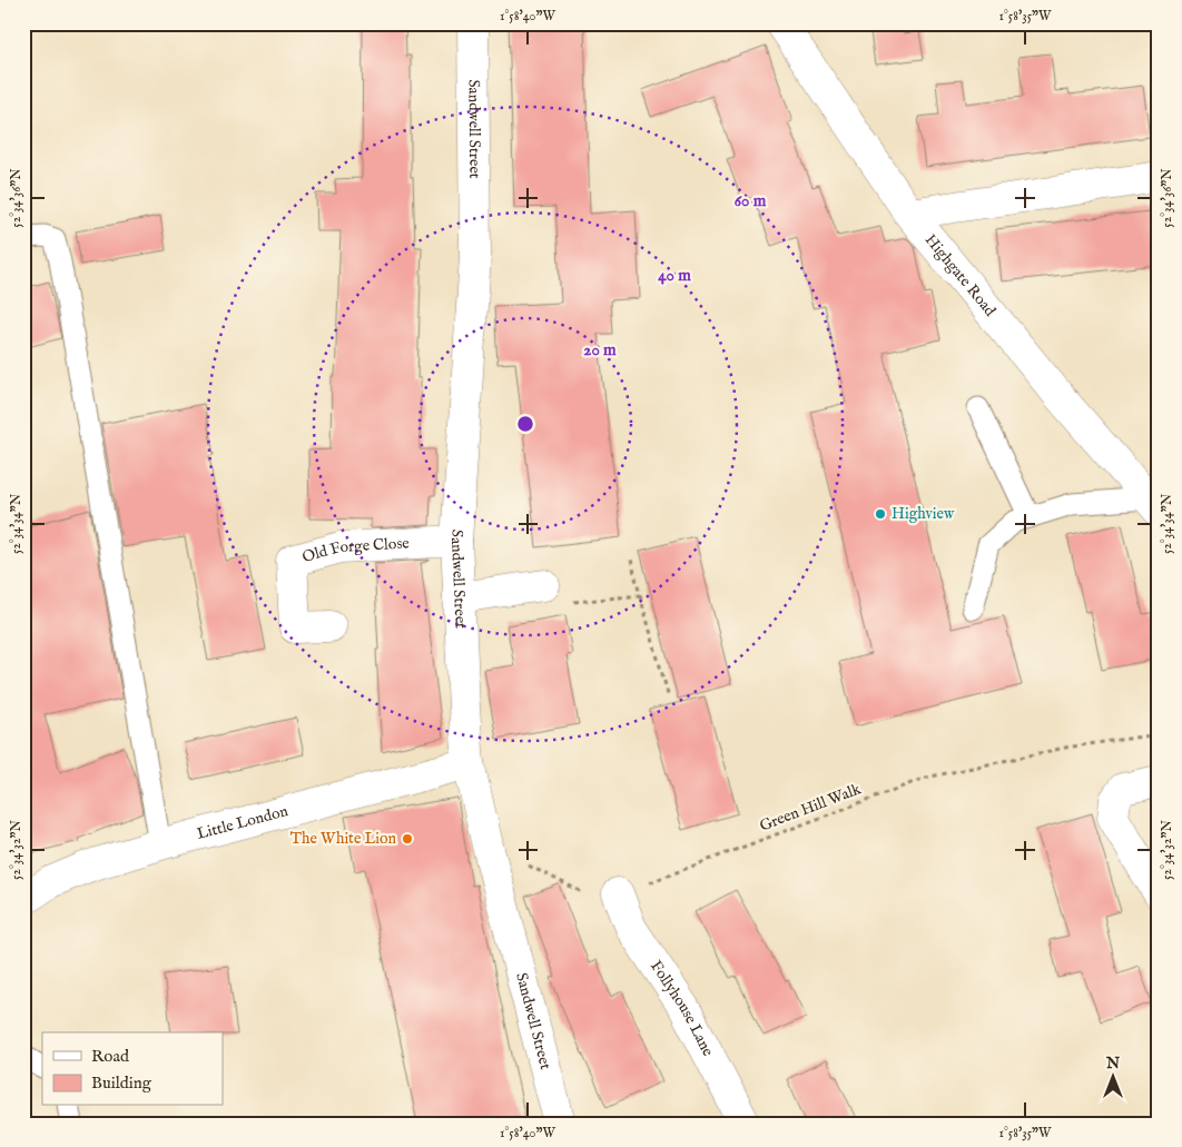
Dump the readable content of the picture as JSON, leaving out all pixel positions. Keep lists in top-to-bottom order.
{
  "streets": {
    "street": [
      "Sandwell Street",
      "Highgate Road",
      "Old Forge Close",
      "Little London",
      "Follyhouse Lane"
    ],
    "path": ["Green Hill Walk"]
  },
  "crossings": [
    ["Sandwell Street", "Old Forge Close"],
    ["Sandwell Street", "Green Hill Walk"],
    ["Sandwell Street", "Little London"],
    ["Green Hill Walk", "Follyhouse Lane"]
  ],
  "places": ["Highview", "The White Lion"],
  "legend": ["Road", "Building"],
  "north": "top",
  "coordinates": [
    "1°58'40\"W",
    "1°58'35\"W",
    "52°34'36\"N",
    "52°34'34\"N",
    "52°34'32\"N"
  ],
  "rings": ["60 m", "40 m", "20 m"]
}
